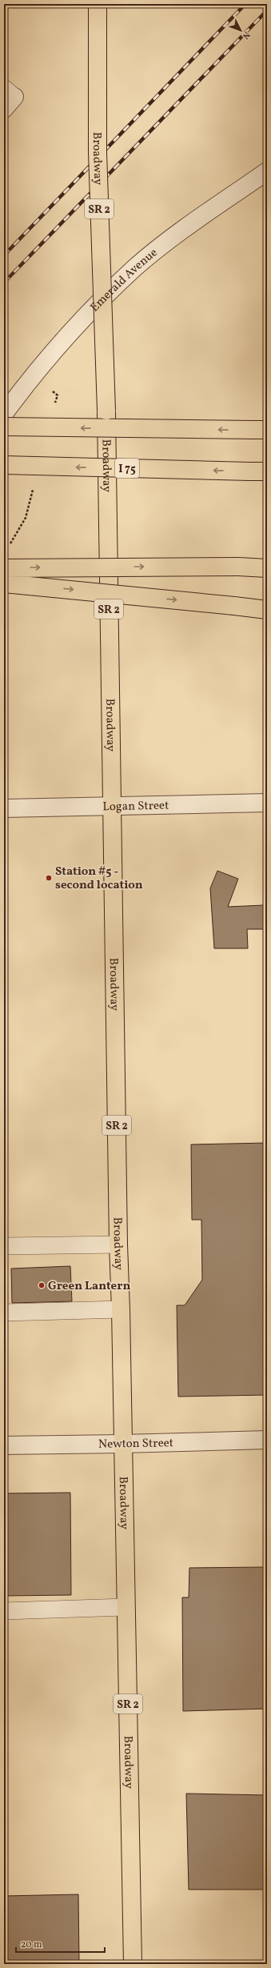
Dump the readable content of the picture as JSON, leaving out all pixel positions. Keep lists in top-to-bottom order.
{
  "streets": {
    "main road": ["Broadway", "SR 2", "I 75"],
    "street": ["Emerald Avenue", "Logan Street", "Newton Street"]
  },
  "crossings": [
    ["Broadway", "Logan Street"],
    ["Broadway", "Newton Street"]
  ],
  "places": ["Station #5 - second location", "Green Lantern"],
  "scale_bar": "20 m",
  "north": "bottom right"
}
